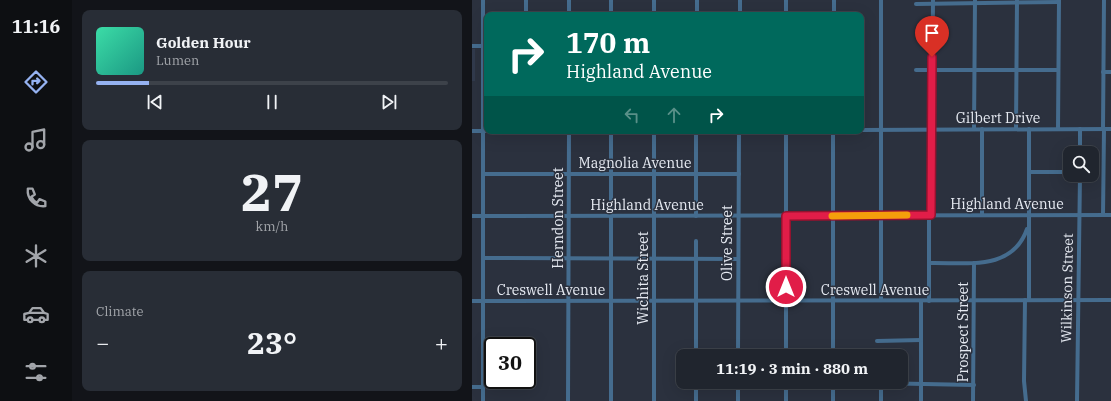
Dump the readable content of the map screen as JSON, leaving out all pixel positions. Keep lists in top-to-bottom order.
{
  "streets": {
    "street": [
      "Gilbert Drive",
      "Magnolia Avenue",
      "Highland Avenue",
      "Herndon Street",
      "Olive Street",
      "Wichita Street",
      "Wilkinson Street",
      "Creswell Avenue",
      "Prospect Street"
    ]
  },
  "crossings": [
    ["Magnolia Avenue", "Herndon Street"],
    ["Magnolia Avenue", "Olive Street"],
    ["Magnolia Avenue", "Wichita Street"],
    ["Highland Avenue", "Herndon Street"],
    ["Highland Avenue", "Olive Street"],
    ["Highland Avenue", "Wichita Street"],
    ["Highland Avenue", "Wilkinson Street"],
    ["Herndon Street", "Creswell Avenue"],
    ["Olive Street", "Creswell Avenue"],
    ["Wichita Street", "Creswell Avenue"],
    ["Wilkinson Street", "Creswell Avenue"],
    ["Creswell Avenue", "Prospect Street"]
  ],
  "page": {
    "tabs": "11:16",
    "turn": ["170 m", "Highland Avenue"],
    "song": ["Golden Hour", "Lumen"],
    "tile": [
      ["27", "km/h"],
      "Climate"
    ],
    "heat": ["−", "23°", "+"],
    "limit": "30",
    "trip": "11:19 · 3 min · 880 m"
  }
}
